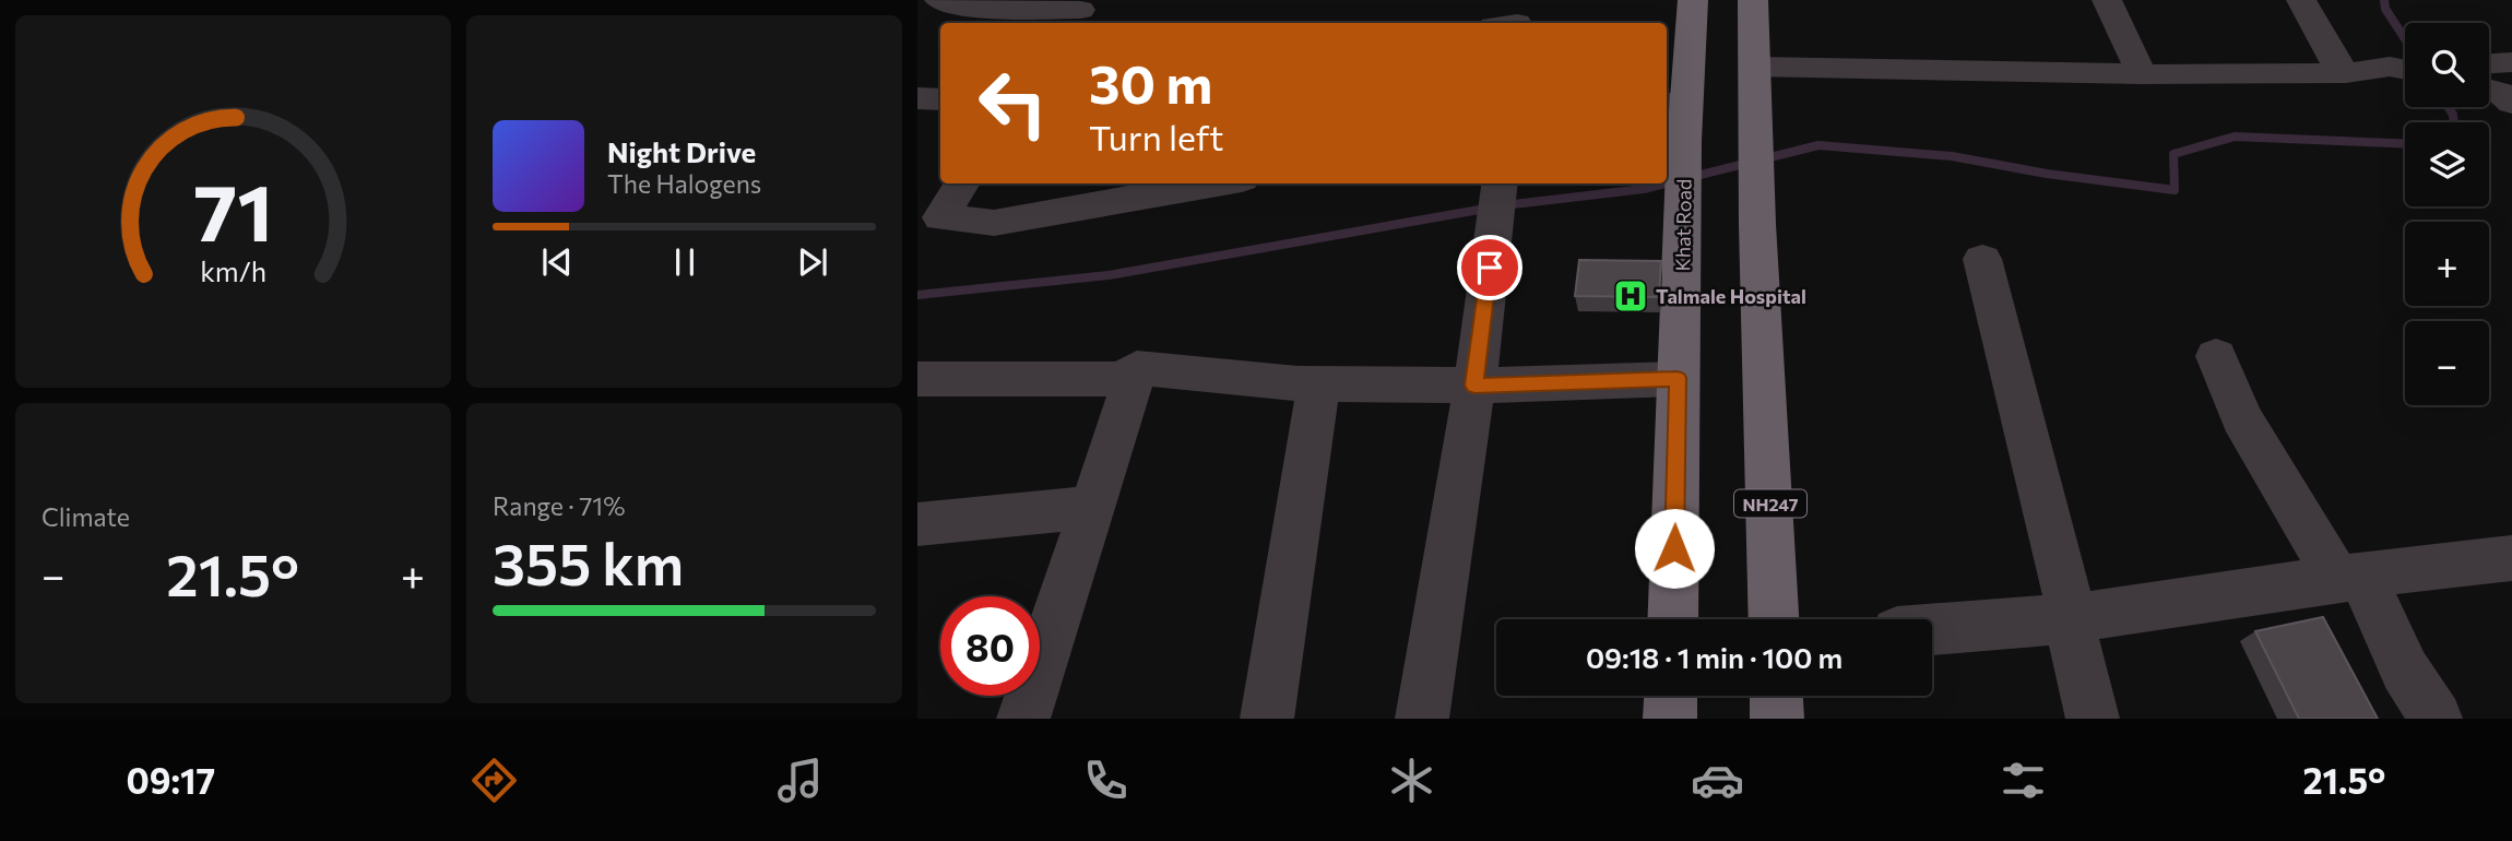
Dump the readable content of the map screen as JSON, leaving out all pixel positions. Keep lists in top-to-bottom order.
{
  "streets": {
    "highway": ["Khat Road", "NH247"]
  },
  "places": {
    "hospital": ["Talmale Hospital"]
  },
  "page": {
    "map_buttons": ["+", "−"],
    "turn": ["30 m", "Turn left"],
    "song": ["Night Drive", "The Halogens"],
    "tile": [
      "Climate",
      ["Range · 71%", "355 km"]
    ],
    "heat": ["−", "21.5°", "+"],
    "limit": "80",
    "trip": "09:18 · 1 min · 100 m",
    "tabs": ["09:17", "21.5°"],
    "gauge": ["71", "km/h"]
  }
}
